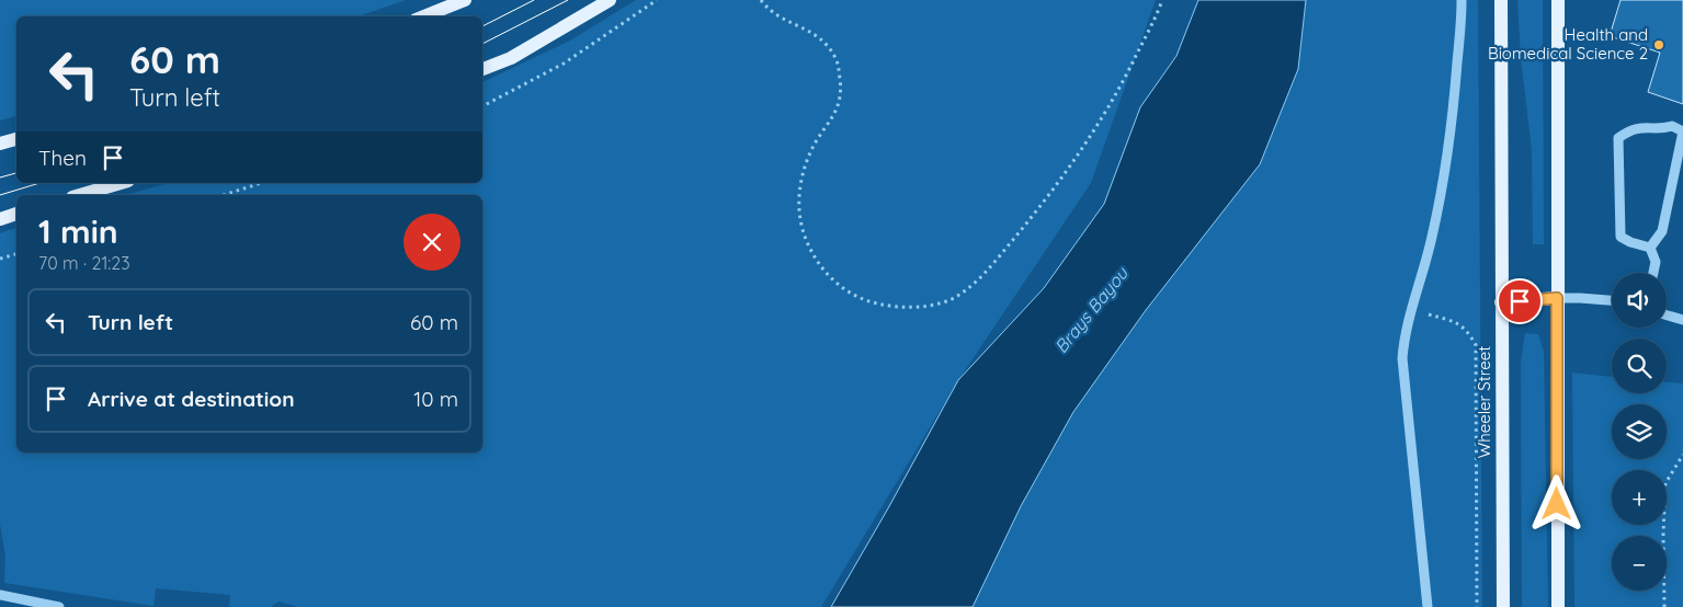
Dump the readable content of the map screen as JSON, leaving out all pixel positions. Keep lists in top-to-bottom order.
{
  "streets": {
    "main road": ["Wheeler Street"]
  },
  "water": ["Brays Bayou"],
  "places": ["Health and Biomedical Science 2"],
  "page": {
    "turn": ["60 m", "Turn left"],
    "then": "Then",
    "heading": ["1 min", "70 m · 21:23"],
    "map_buttons": ["+", "−"],
    "list": [
      {
        "name": "Turn left",
        "value": "60 m"
      },
      {
        "name": "Arrive at destination",
        "value": "10 m"
      }
    ]
  }
}
